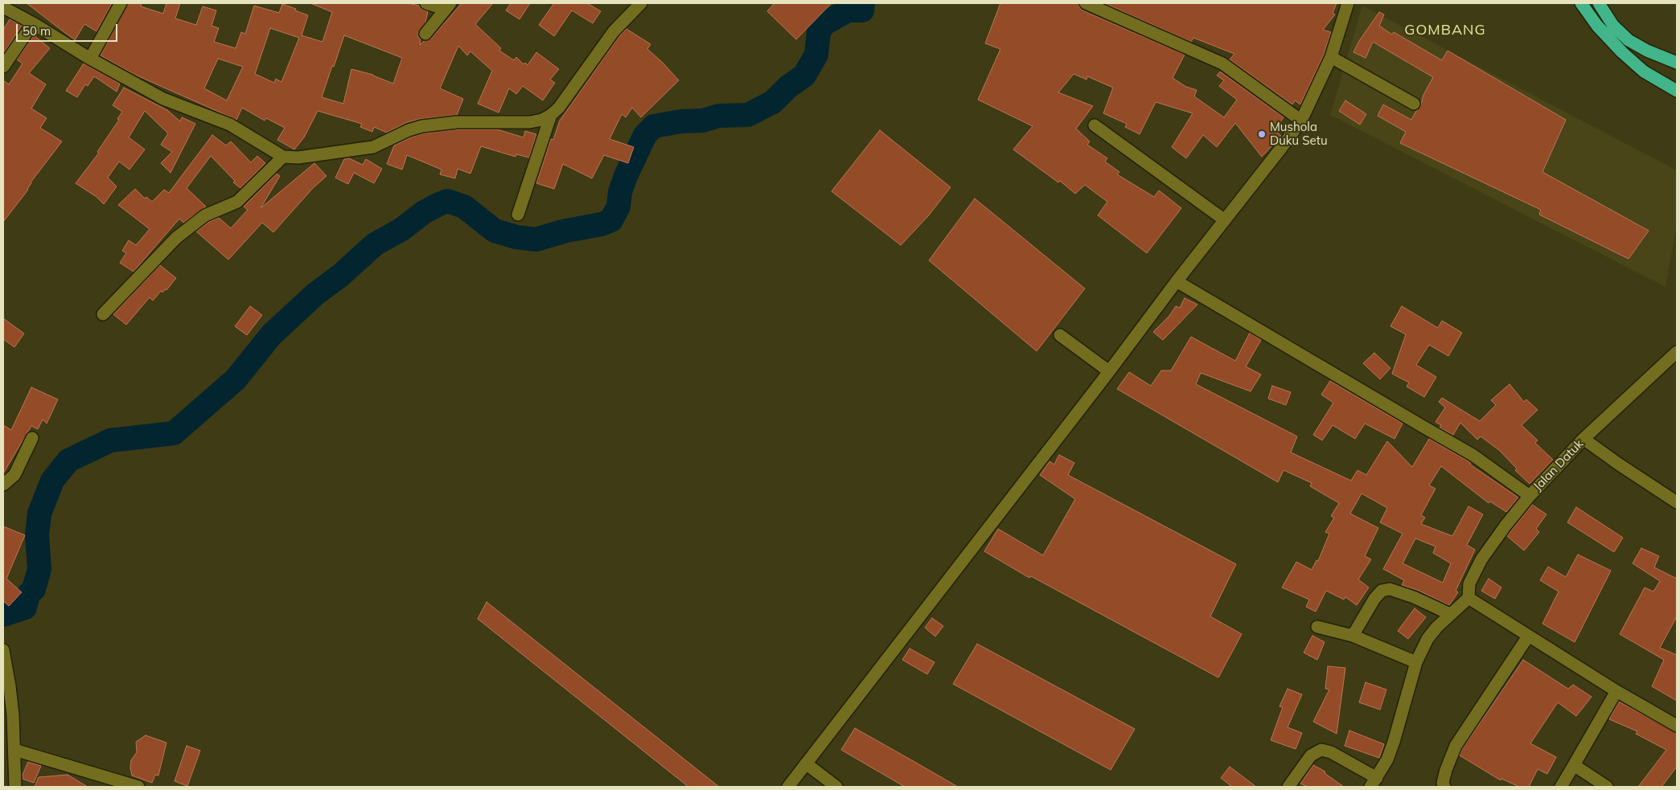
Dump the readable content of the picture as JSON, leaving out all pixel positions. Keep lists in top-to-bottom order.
{
  "streets": {
    "street": ["Jalan Datuk"]
  },
  "districts": ["GOMBANG"],
  "places": ["Mushola Duku Setu"],
  "scale_bar": "50 m"
}
